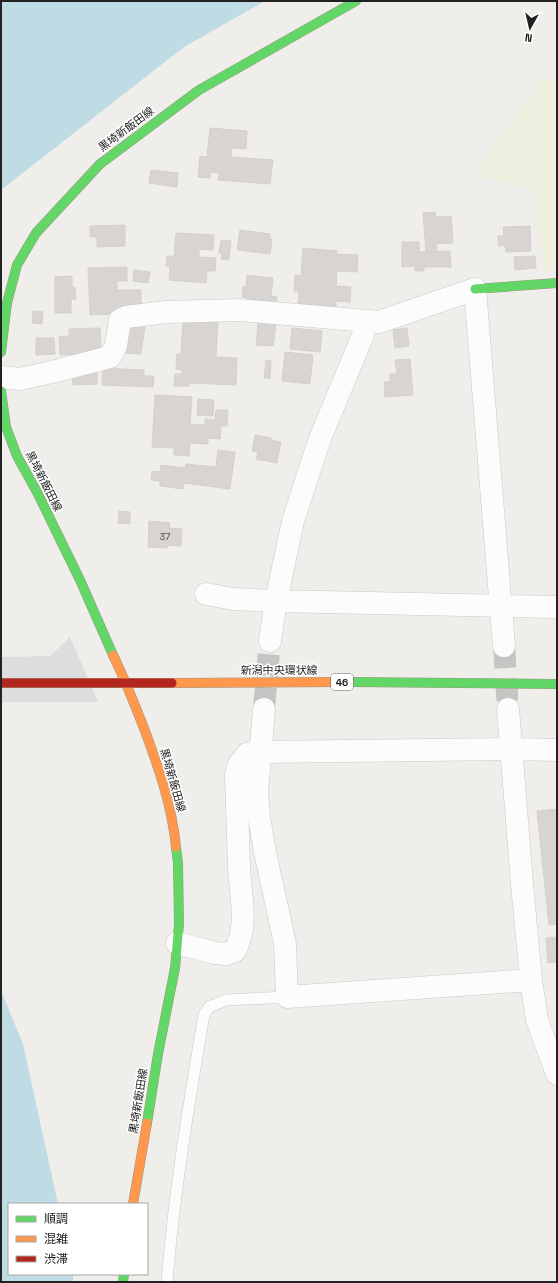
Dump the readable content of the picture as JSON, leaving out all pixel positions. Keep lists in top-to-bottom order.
{
  "streets": {
    "main road": ["黒埼新飯田線", "新潟中央環状線", "46"]
  },
  "crossings": [
    ["黒埼新飯田線", "新潟中央環状線"]
  ],
  "house_numbers": ["37"],
  "legend": ["順調", "混雑", "渋滞"],
  "north": "bottom"
}
